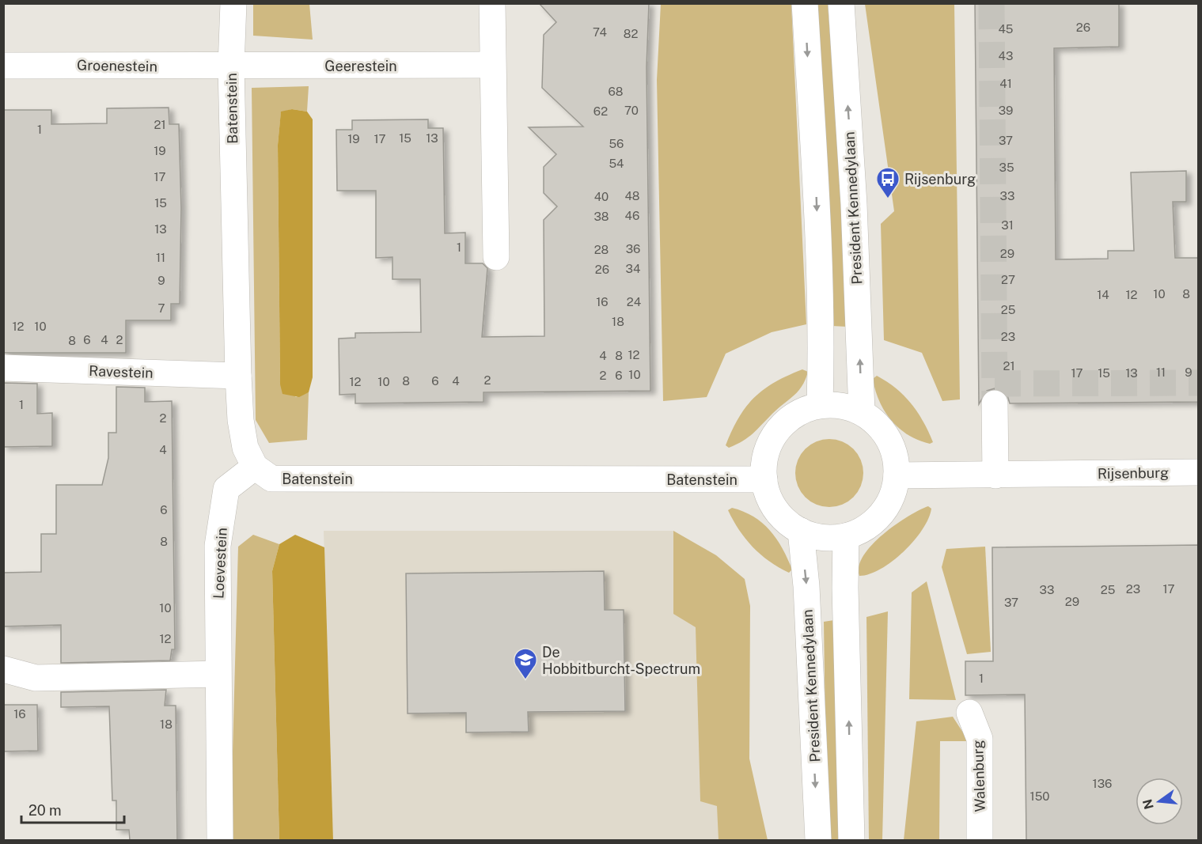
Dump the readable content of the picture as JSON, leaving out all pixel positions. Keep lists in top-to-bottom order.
{
  "streets": {
    "street": [
      "Groenestein",
      "Geerestein",
      "Batenstein",
      "President Kennedylaan",
      "Ravestein",
      "Rijsenburg",
      "Loevestein",
      "Walenburg"
    ]
  },
  "crossings": [
    ["Groenestein", "Geerestein"],
    ["Groenestein", "Batenstein"],
    ["Geerestein", "Batenstein"],
    ["Batenstein", "President Kennedylaan"],
    ["Batenstein", "Ravestein"],
    ["Batenstein", "Rijsenburg"],
    ["Batenstein", "Loevestein"],
    ["President Kennedylaan", "Rijsenburg"]
  ],
  "places": {
    "bus stop": ["Rijsenburg"],
    "school or university": ["De Hobbitburcht-Spectrum"]
  },
  "house_numbers": [
    "26",
    "45",
    "74",
    "82",
    "43",
    "41",
    "68",
    "70",
    "39",
    "62",
    "21",
    "1",
    "15",
    "13",
    "19",
    "17",
    "37",
    "56",
    "19",
    "54",
    "35",
    "17",
    "48",
    "33",
    "40",
    "15",
    "46",
    "38",
    "31",
    "13",
    "1",
    "36",
    "28",
    "29",
    "11",
    "34",
    "26",
    "27",
    "9",
    "10",
    "8",
    "14",
    "12",
    "16",
    "24",
    "7",
    "25",
    "18",
    "12",
    "10",
    "23",
    "6",
    "4",
    "2",
    "8",
    "12",
    "4",
    "8",
    "21",
    "11",
    "9",
    "17",
    "15",
    "13",
    "10",
    "2",
    "6",
    "2",
    "8",
    "6",
    "4",
    "12",
    "10",
    "1",
    "2",
    "4",
    "6",
    "8",
    "23",
    "17",
    "33",
    "25",
    "29",
    "37",
    "10",
    "12",
    "1",
    "16",
    "18",
    "136",
    "150"
  ],
  "scale_bar": "20 m",
  "north": "left"
}
